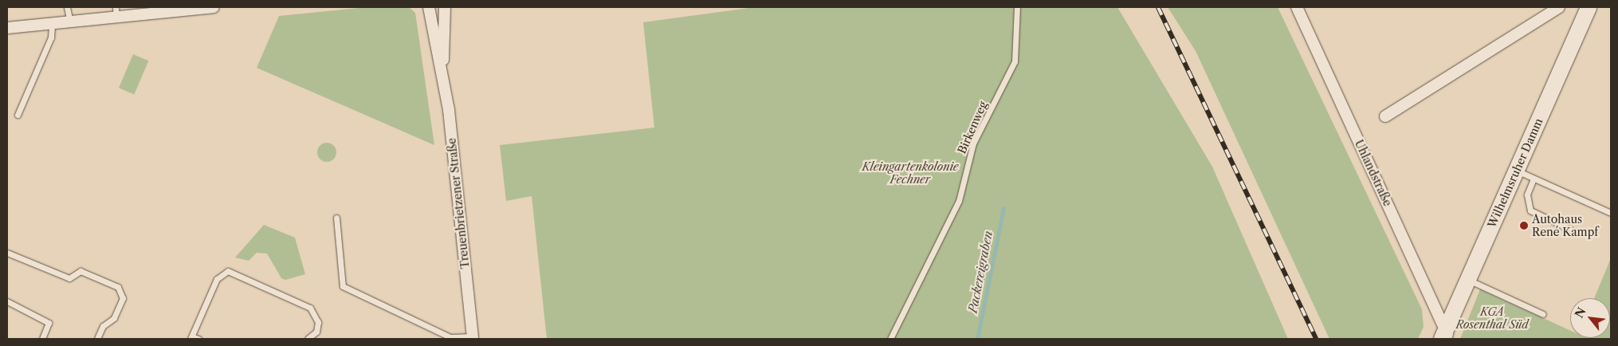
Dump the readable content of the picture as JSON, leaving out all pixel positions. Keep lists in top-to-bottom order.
{
  "streets": {
    "main road": ["Wilhelmsruher Damm"],
    "street": ["Uhlandstraße", "Treuenbrietzener Straße"],
    "lane": ["Birkenweg"]
  },
  "crossings": [
    ["Uhlandstraße", "Wilhelmsruher Damm"]
  ],
  "water": ["Packereigraben"],
  "parks": ["Kleingartenkolonie Fechner", "KGA Rosenthal Süd"],
  "places": ["Autohaus René Kampf"],
  "north": "top left"
}
